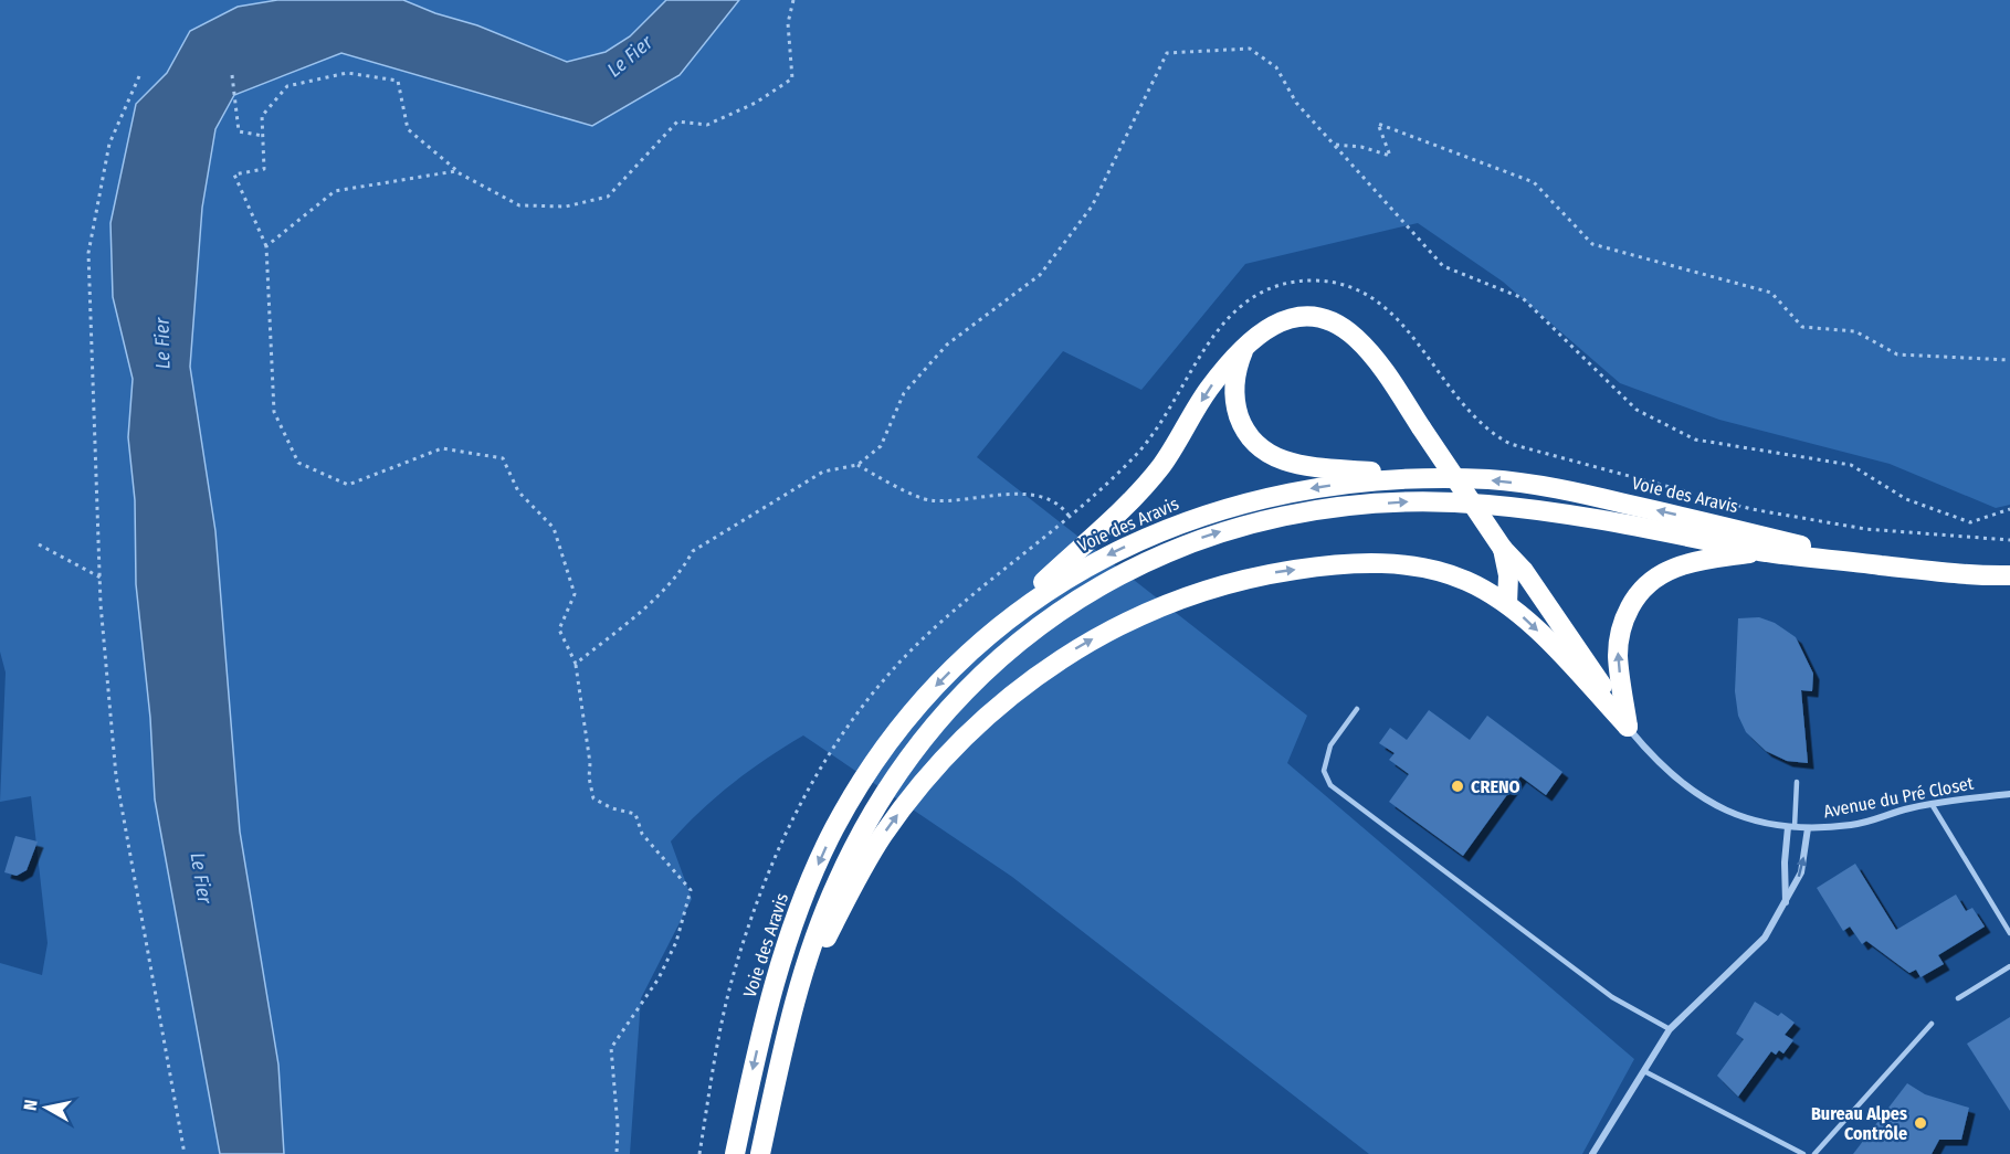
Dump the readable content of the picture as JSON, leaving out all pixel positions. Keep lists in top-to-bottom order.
{
  "streets": {
    "highway": ["Voie des Aravis"],
    "street": ["Avenue du Pré Closet"]
  },
  "water": ["Le Fier"],
  "places": ["CRENO", "Bureau Alpes Contrôle"],
  "north": "left"
}
